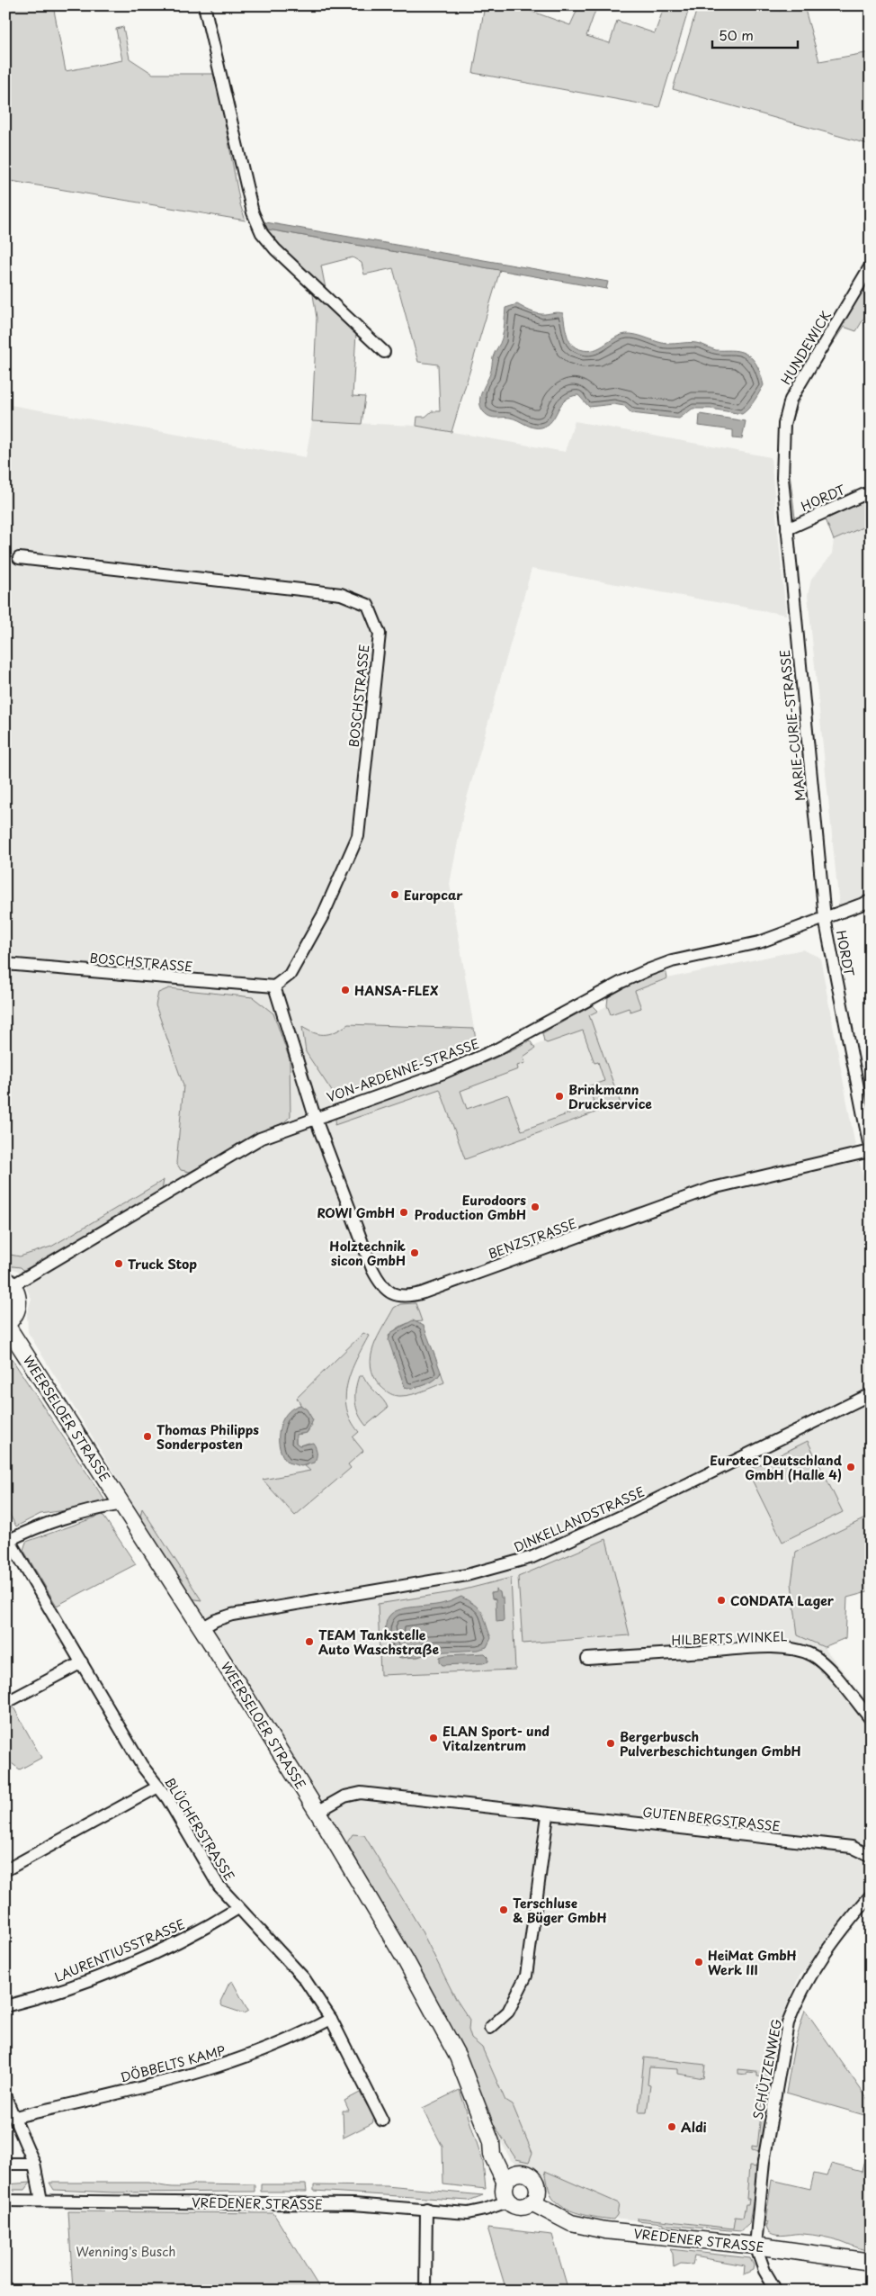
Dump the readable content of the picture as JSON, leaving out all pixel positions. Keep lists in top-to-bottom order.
{
  "streets": {
    "street": [
      "HUNDEWICK",
      "HORDT",
      "BOSCHSTRASSE",
      "MARIE-CURIE-STRASSE",
      "VON-ARDENNE-STRASSE",
      "BENZSTRASSE",
      "WEERSELOER STRASSE",
      "DINKELLANDSTRASSE",
      "HILBERTS WINKEL",
      "GUTENBERGSTRASSE",
      "BLÜCHERSTRASSE",
      "LAURENTIUSSTRASSE",
      "DÖBBELTS KAMP",
      "SCHÜTZENWEG",
      "VREDENER STRASSE"
    ]
  },
  "crossings": [
    ["HUNDEWICK", "HORDT"],
    ["HUNDEWICK", "MARIE-CURIE-STRASSE"],
    ["HORDT", "MARIE-CURIE-STRASSE"],
    ["HORDT", "VON-ARDENNE-STRASSE"],
    ["HORDT", "BENZSTRASSE"],
    ["MARIE-CURIE-STRASSE", "VON-ARDENNE-STRASSE"],
    ["VON-ARDENNE-STRASSE", "BENZSTRASSE"],
    ["WEERSELOER STRASSE", "DINKELLANDSTRASSE"],
    ["WEERSELOER STRASSE", "GUTENBERGSTRASSE"],
    ["WEERSELOER STRASSE", "VREDENER STRASSE"],
    ["BLÜCHERSTRASSE", "LAURENTIUSSTRASSE"],
    ["BLÜCHERSTRASSE", "DÖBBELTS KAMP"],
    ["SCHÜTZENWEG", "VREDENER STRASSE"]
  ],
  "parks": ["Wenning's Busch"],
  "places": [
    "Europcar",
    "HANSA-FLEX",
    "Brinkmann Druckservice",
    "Eurodoors Production GmbH",
    "ROWI GmbH",
    "Holztechnik sicon GmbH",
    "Truck Stop",
    "Thomas Philipps Sonderposten",
    "Eurotec Deutschland GmbH (Halle 4)",
    "CONDATA Lager",
    "TEAM Tankstelle Auto Waschstraße",
    "ELAN Sport- und Vitalzentrum",
    "Bergerbusch Pulverbeschichtungen GmbH",
    "Terschluse & Büger GmbH",
    "HeiMat GmbH Werk III",
    "Aldi"
  ],
  "scale_bar": "50 m"
}
